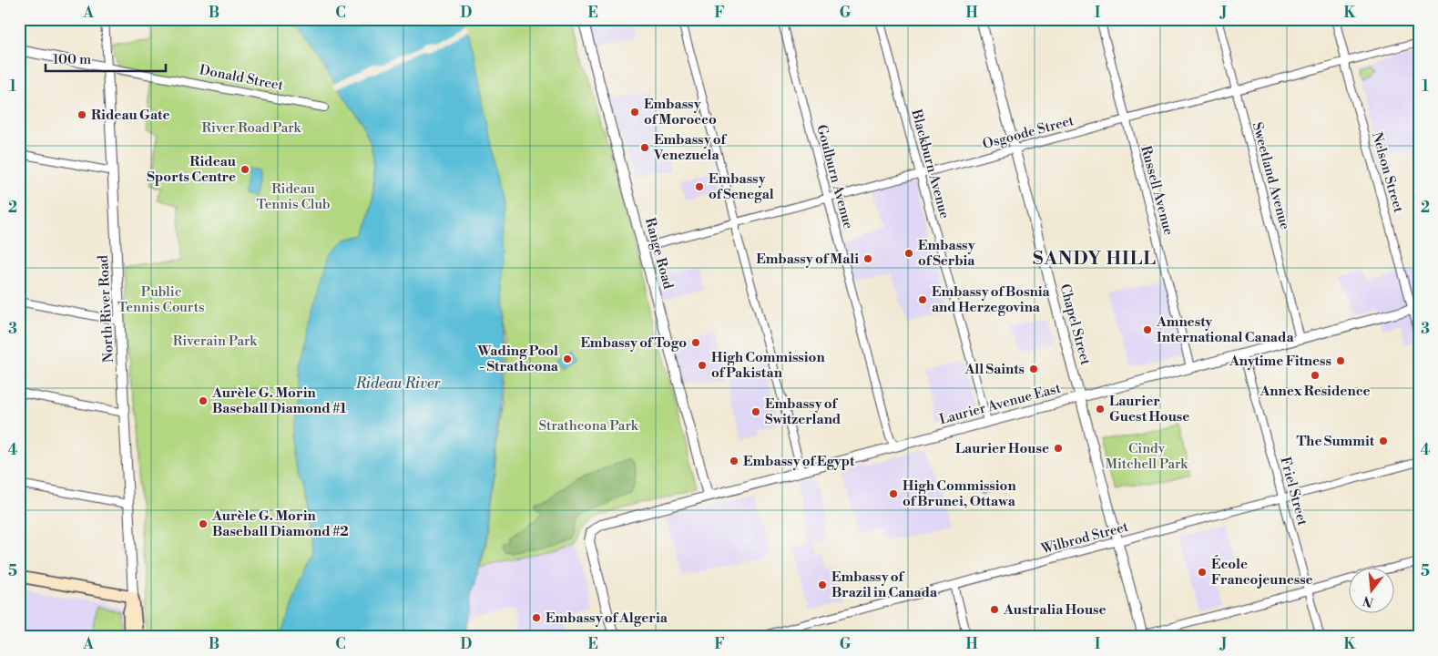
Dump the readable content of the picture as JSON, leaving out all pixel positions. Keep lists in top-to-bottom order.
{
  "streets": {
    "main road": ["North River Road"],
    "street": [
      "Donald Street",
      "Osgoode Street",
      "Blackburn Avenue",
      "Nelson Street",
      "Sweetland Avenue",
      "Goulburn Avenue",
      "Russell Avenue",
      "Range Road",
      "Chapel Street",
      "Laurier Avenue East",
      "Friel Street",
      "Wilbrod Street"
    ]
  },
  "crossings": [
    ["Donald Street", "North River Road"],
    ["Osgoode Street", "Blackburn Avenue"],
    ["Osgoode Street", "Nelson Street"],
    ["Osgoode Street", "Sweetland Avenue"],
    ["Osgoode Street", "Goulburn Avenue"],
    ["Osgoode Street", "Russell Avenue"],
    ["Osgoode Street", "Range Road"],
    ["Osgoode Street", "Chapel Street"],
    ["Blackburn Avenue", "Laurier Avenue East"],
    ["Nelson Street", "Laurier Avenue East"],
    ["Sweetland Avenue", "Laurier Avenue East"],
    ["Goulburn Avenue", "Laurier Avenue East"],
    ["Russell Avenue", "Laurier Avenue East"],
    ["Range Road", "Laurier Avenue East"],
    ["Chapel Street", "Laurier Avenue East"],
    ["Chapel Street", "Wilbrod Street"],
    ["Laurier Avenue East", "Friel Street"],
    ["Friel Street", "Wilbrod Street"]
  ],
  "districts": ["SANDY HILL"],
  "water": ["Rideau River"],
  "parks": [
    "River Road Park",
    "Rideau Tennis Club",
    "Public Tennis Courts",
    "Riverain Park",
    "Strathcona Park",
    "Cindy Mitchell Park"
  ],
  "places": [
    "Embassy of Morocco",
    "Rideau Gate",
    "Embassy of Venezuela",
    "Rideau Sports Centre",
    "Embassy of Senegal",
    "Embassy of Serbia",
    "Embassy of Mali",
    "Embassy of Bosnia and Herzegovina",
    "Amnesty International Canada",
    "Embassy of Togo",
    "Wading Pool - Strathcona",
    "Anytime Fitness",
    "High Commission of Pakistan",
    "All Saints",
    "Annex Residence",
    "Aurèle G. Morin Baseball Diamond #1",
    "Laurier Guest House",
    "Embassy of Switzerland",
    "The Summit",
    "Laurier House",
    "Embassy of Egypt",
    "High Commission of Brunei, Ottawa",
    "Aurèle G. Morin Baseball Diamond #2",
    "École Francojeunesse",
    "Embassy of Brazil in Canada",
    "Australia House",
    "Embassy of Algeria"
  ],
  "scale_bar": "100 m",
  "north": "bottom",
  "grid": {
    "columns": [
      "A",
      "B",
      "C",
      "D",
      "E",
      "F",
      "G",
      "H",
      "I",
      "J",
      "K"
    ],
    "rows": [
      "1",
      "2",
      "3",
      "4",
      "5"
    ]
  }
}
